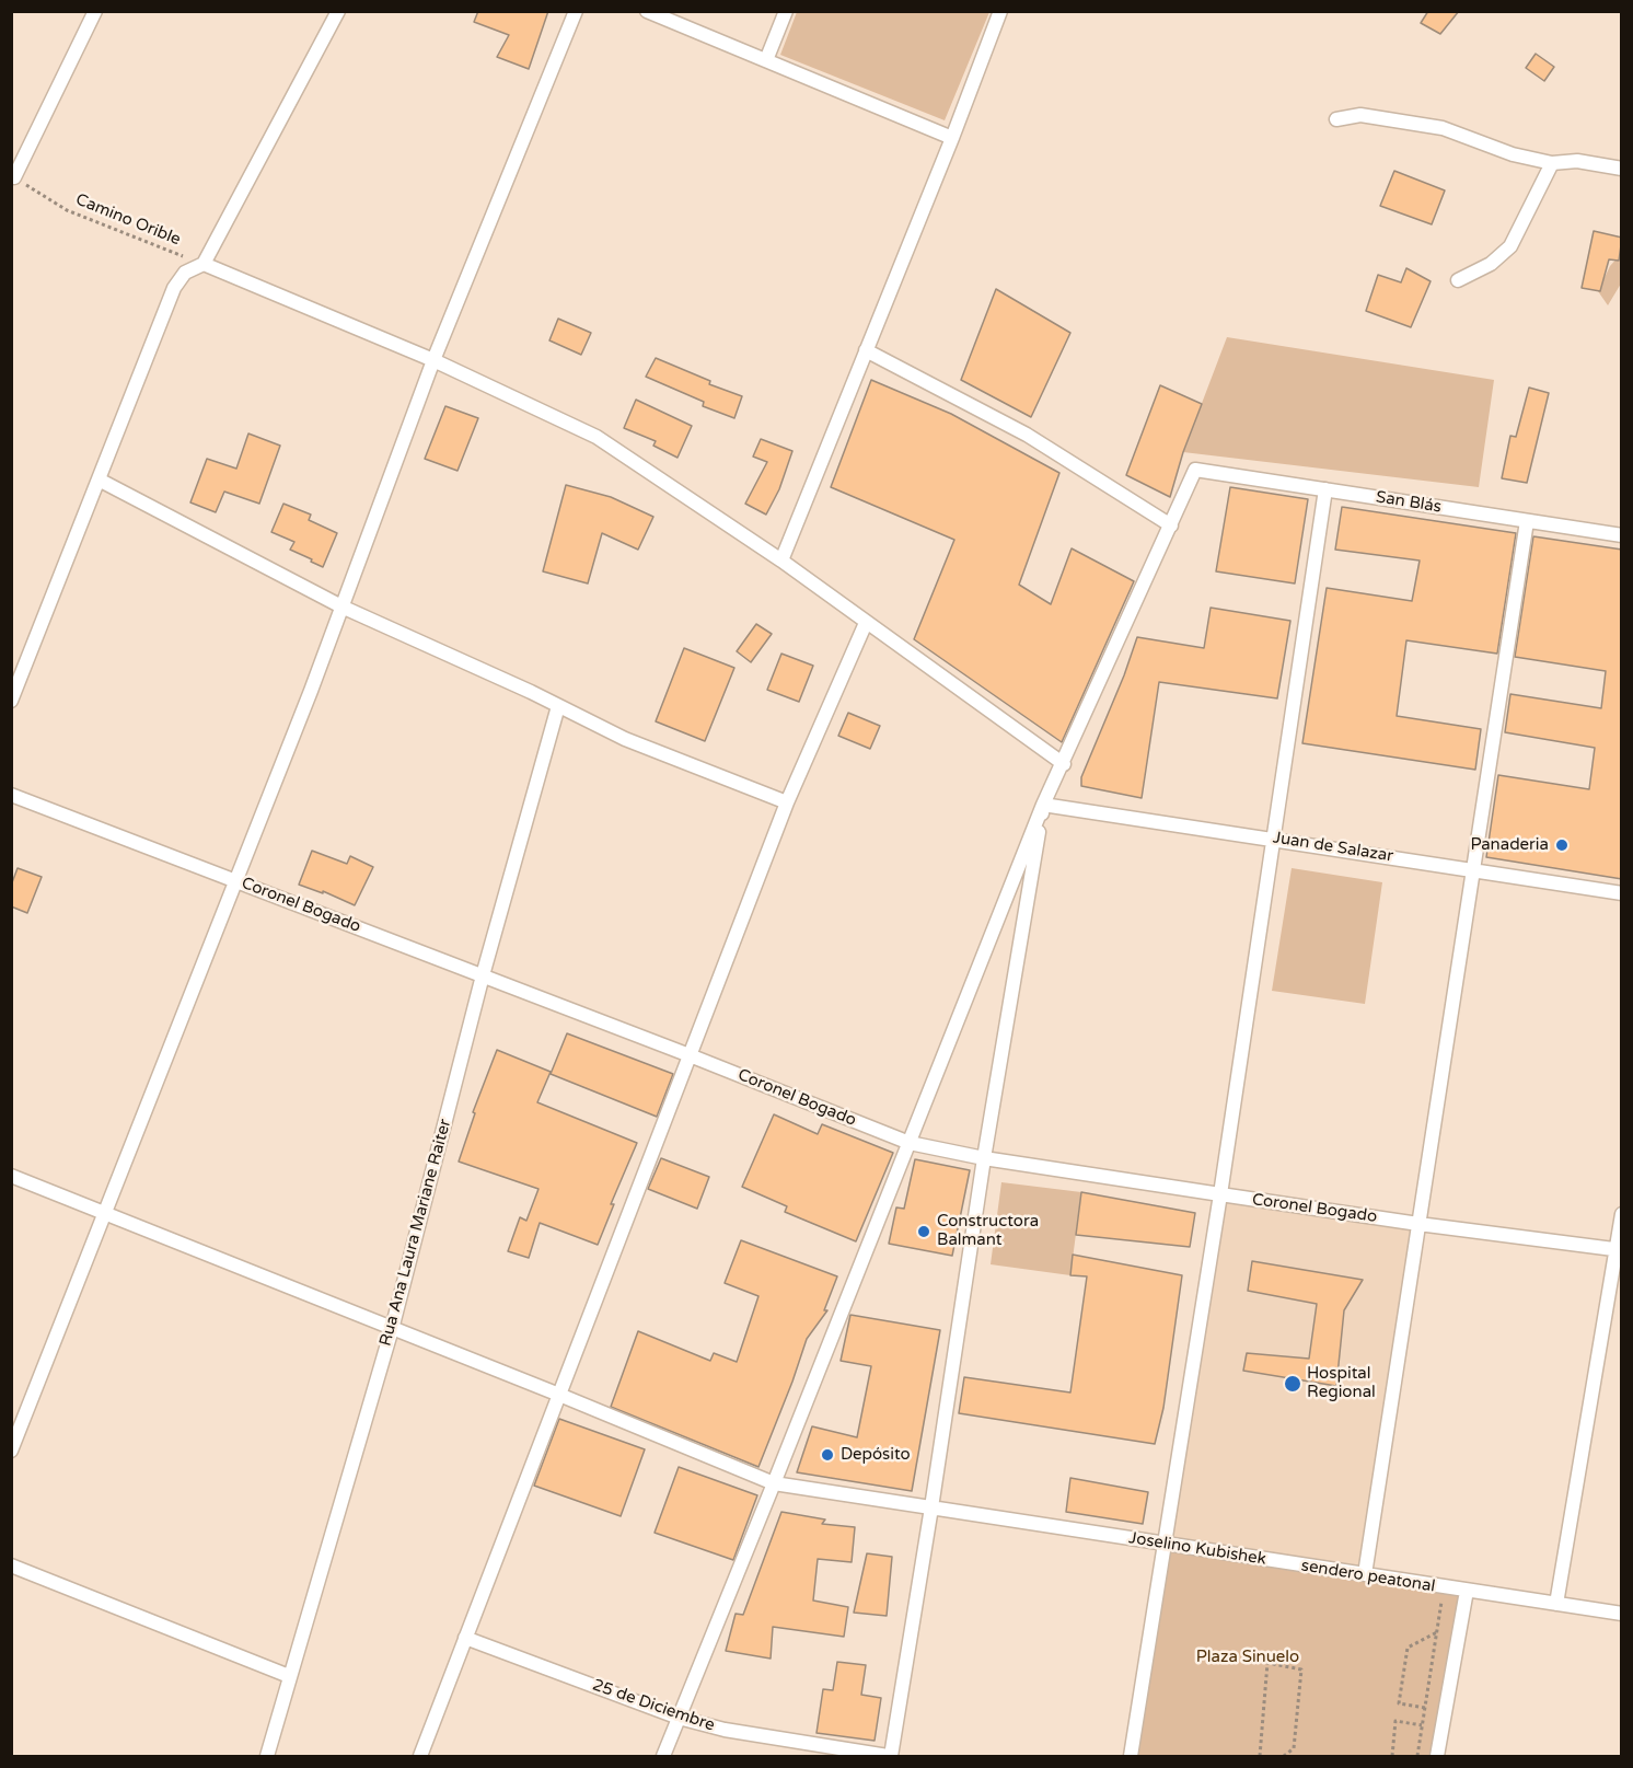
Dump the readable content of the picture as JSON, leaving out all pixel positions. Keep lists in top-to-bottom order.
{
  "streets": {
    "street": [
      "San Blás",
      "Juan de Salazar",
      "Coronel Bogado",
      "Rua Ana Laura Mariane Raiter",
      "Joselino Kubishek",
      "25 de Diciembre"
    ],
    "path": ["Camino Orible", "sendero peatonal"]
  },
  "crossings": [
    ["Coronel Bogado", "Rua Ana Laura Mariane Raiter"],
    ["Rua Ana Laura Mariane Raiter", "Joselino Kubishek"]
  ],
  "parks": ["Plaza Sinuelo"],
  "places": [
    "Panaderia",
    "Constructora Balmant",
    "Hospital Regional",
    "Depósito"
  ]
}
